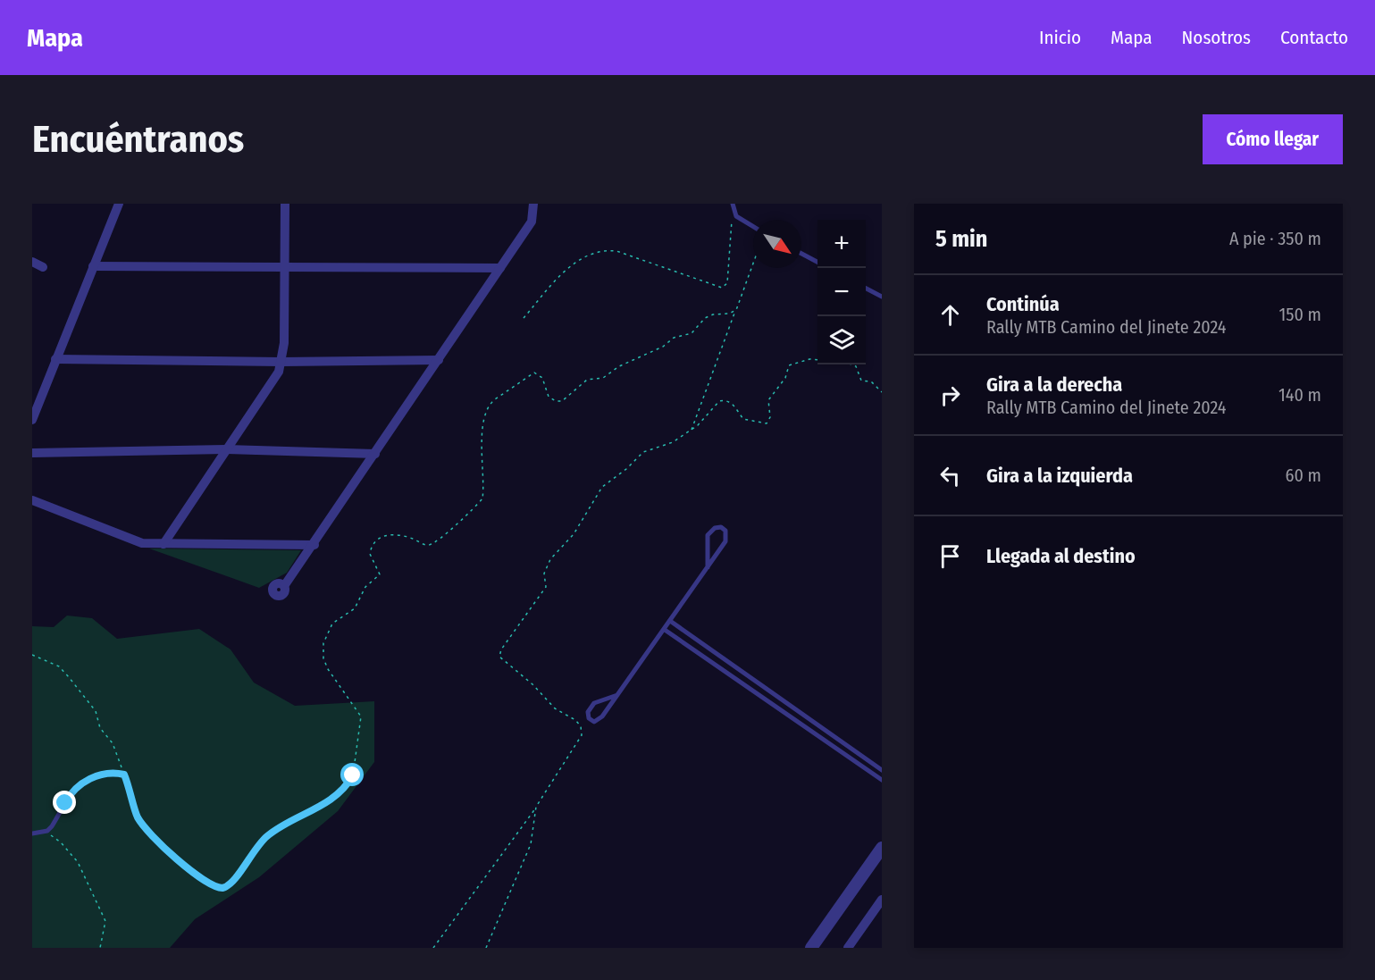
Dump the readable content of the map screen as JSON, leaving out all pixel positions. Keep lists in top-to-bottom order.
{
  "north": "bottom right",
  "page": {
    "header": "Mapa",
    "nav": [
      "Inicio",
      "Mapa",
      "Nosotros",
      "Contacto"
    ],
    "buttons": "Cómo llegar",
    "title": "Encuéntranos",
    "heading": ["5 min", "A pie · 350 m"],
    "map_buttons": ["+", "−"],
    "list": [
      ["Continúa", "Rally MTB Camino del Jinete 2024", "150 m"],
      ["Gira a la derecha", "Rally MTB Camino del Jinete 2024", "140 m"],
      ["Gira a la izquierda", "60 m"],
      "Llegada al destino"
    ]
  }
}
